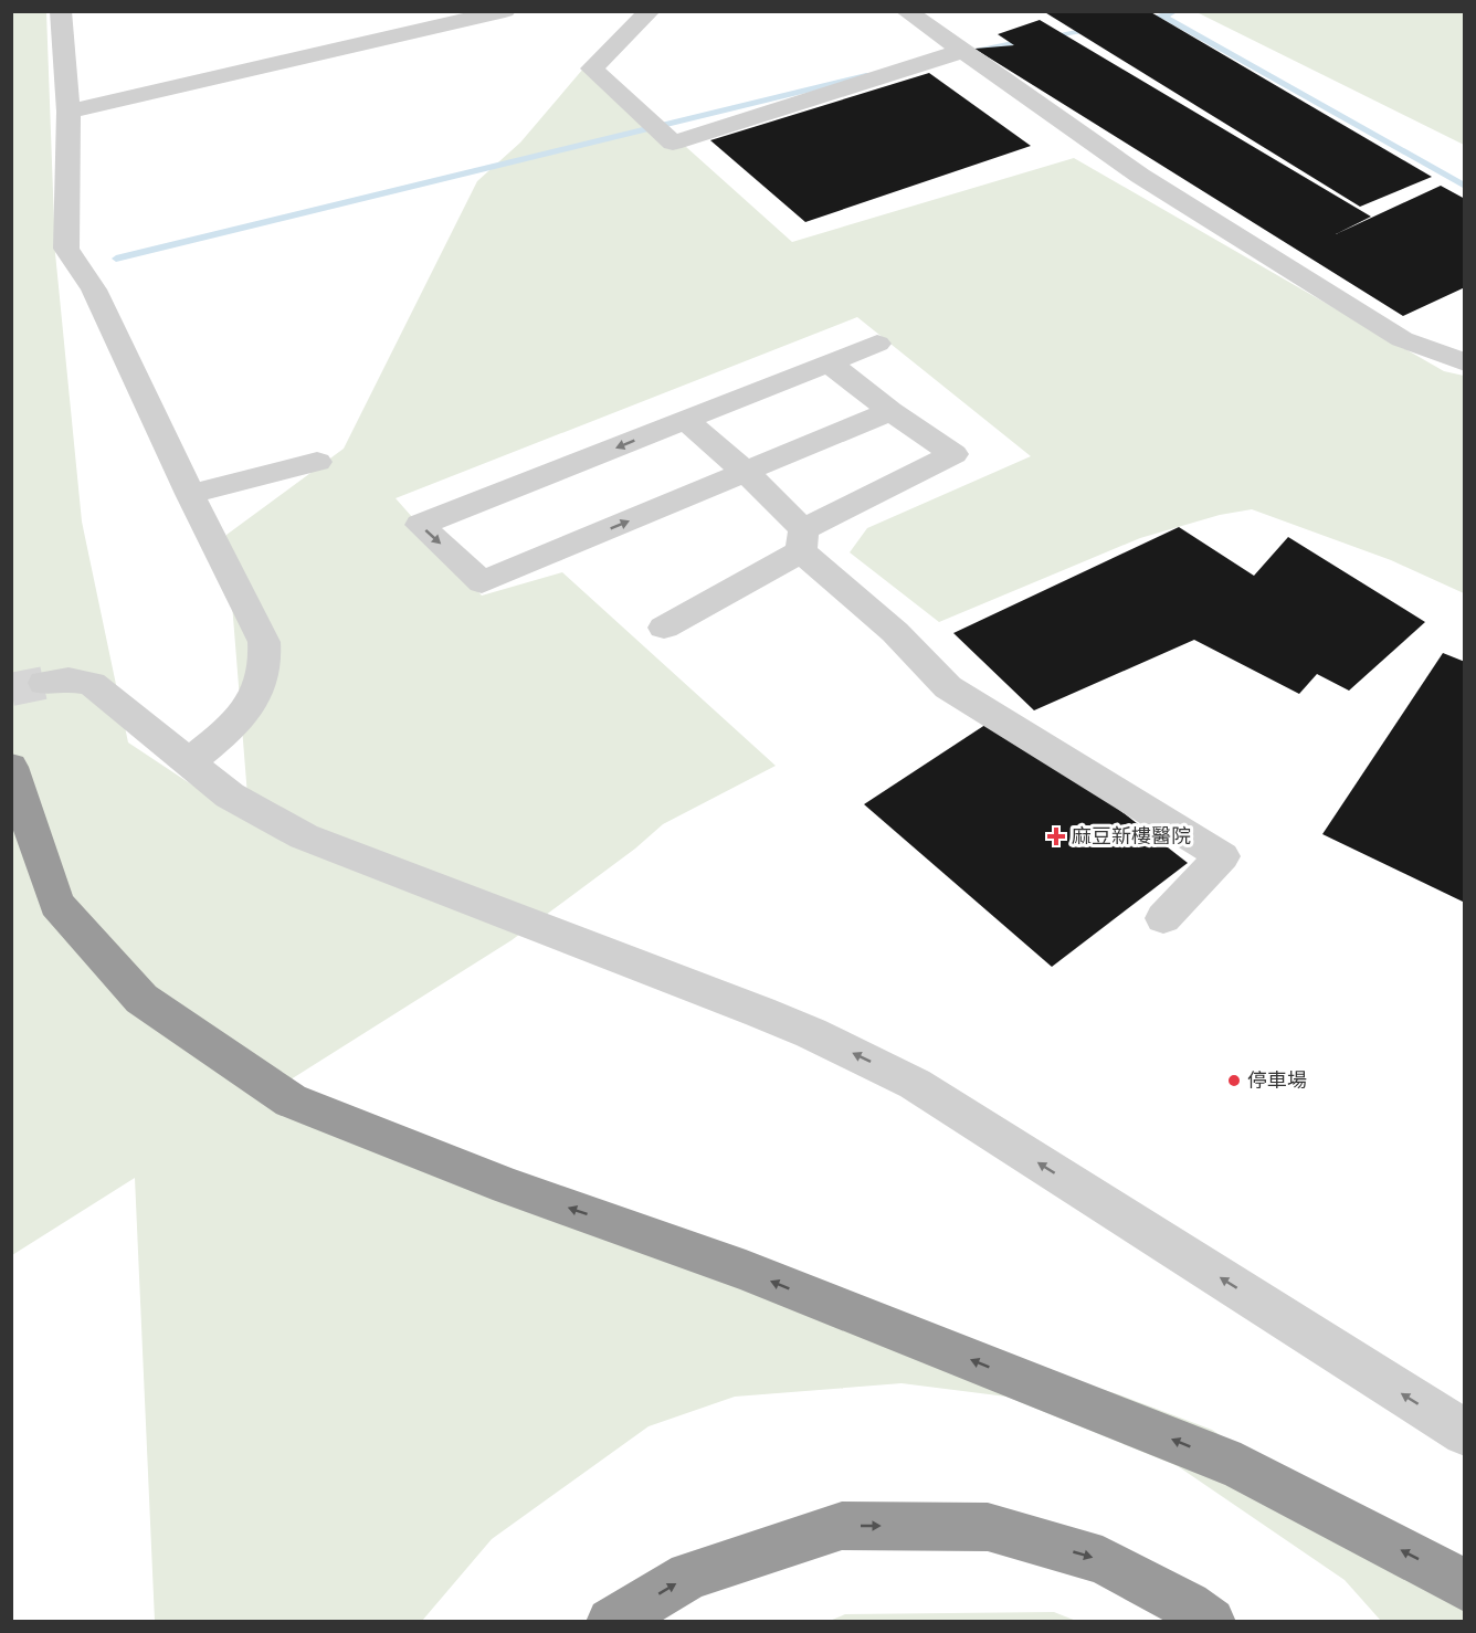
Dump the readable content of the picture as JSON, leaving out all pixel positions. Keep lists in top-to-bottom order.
{
  "places": {
    "health": ["麻豆新樓醫院"],
    "other": ["停車場"]
  }
}
